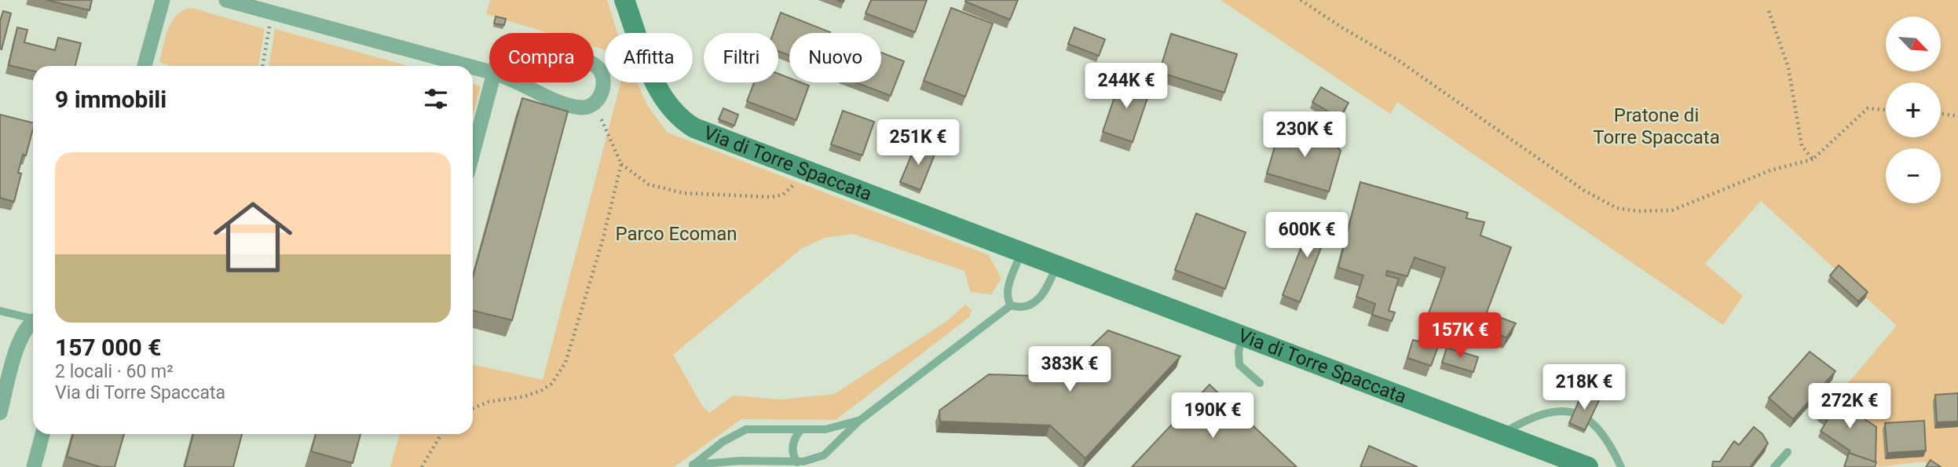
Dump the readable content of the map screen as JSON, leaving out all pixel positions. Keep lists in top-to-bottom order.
{
  "streets": {
    "street": ["Via di Torre Spaccata"]
  },
  "parks": ["Pratone di Torre Spaccata", "Parco Ecoman"],
  "north": "bottom right",
  "page": {
    "map_buttons": ["+", "−"],
    "chip": [
      "Compra",
      "Affitta",
      "Filtri",
      "Nuovo"
    ],
    "price": [
      "244K €",
      "230K €",
      "251K €",
      "600K €",
      "157K €",
      "383K €",
      "218K €",
      "272K €",
      "190K €"
    ],
    "heading": "9 immobili",
    "list": [
      {
        "name": "157 000 €",
        "note": "2 locali · 60 m² · Via di Torre Spaccata"
      }
    ]
  }
}
